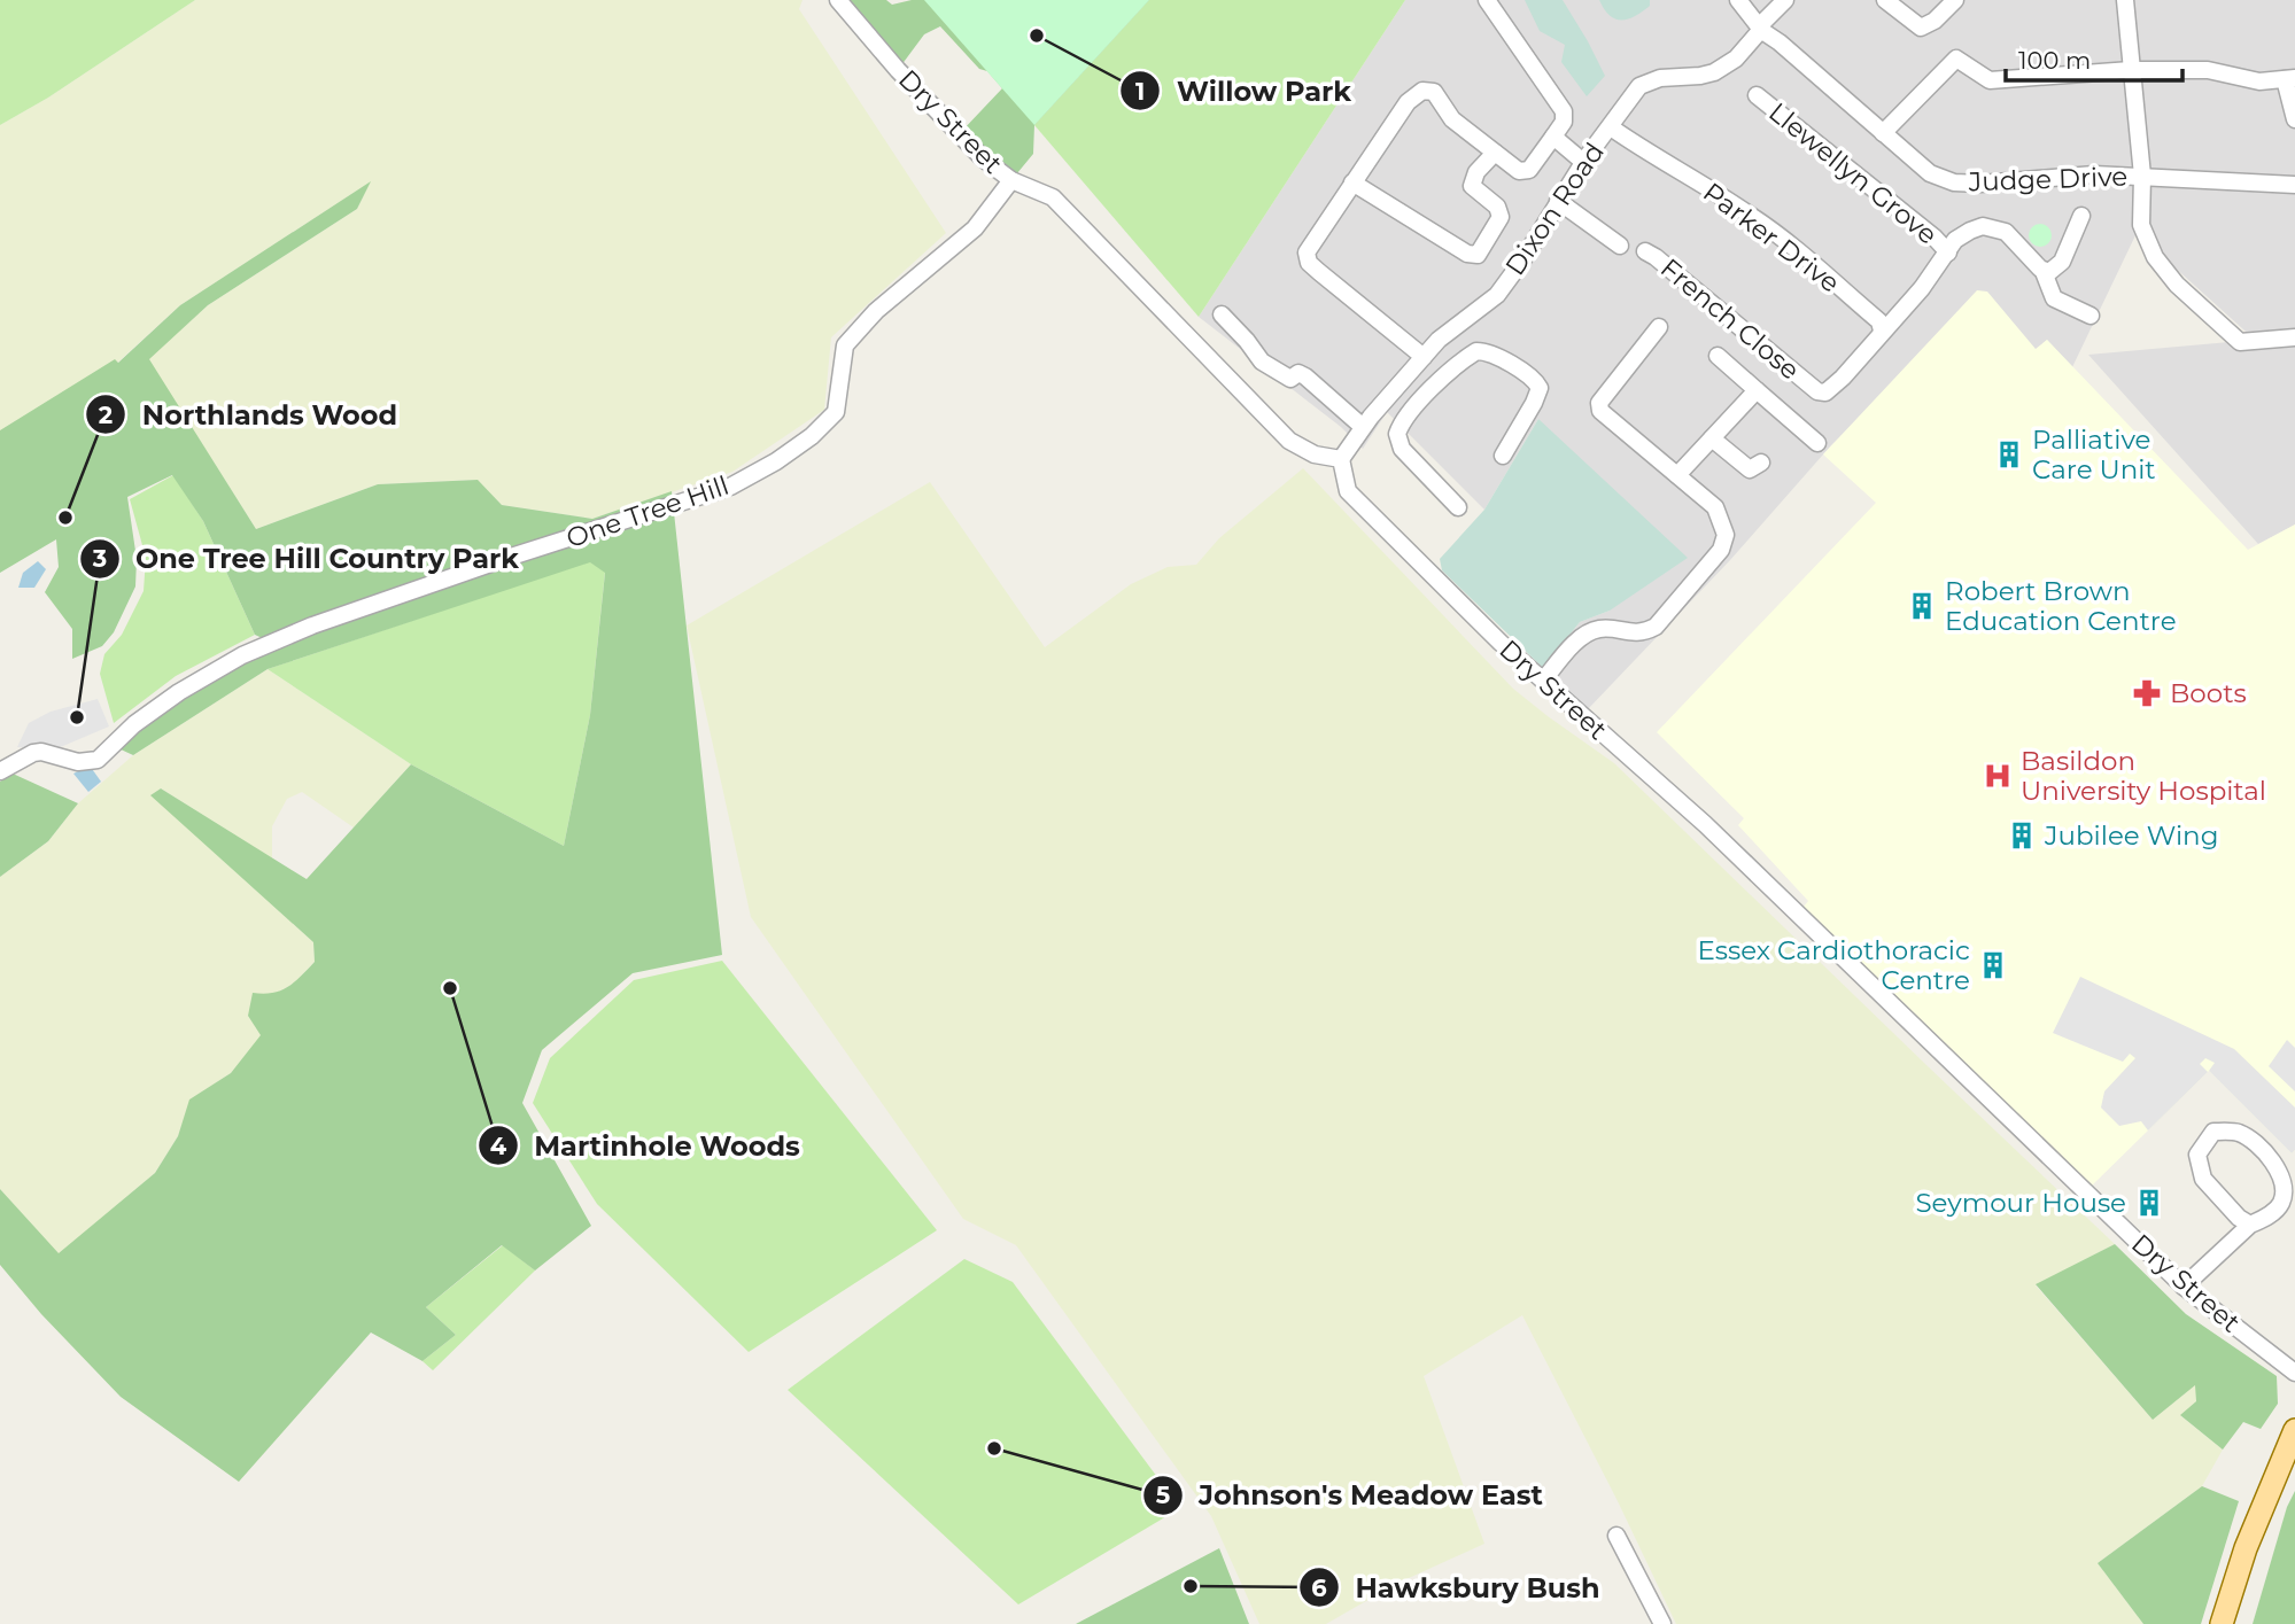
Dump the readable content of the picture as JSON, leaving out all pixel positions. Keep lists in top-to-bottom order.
{
  "streets": {
    "street": [
      "Dry Street",
      "Llewellyn Grove",
      "Judge Drive",
      "Dixon Road",
      "Parker Drive",
      "French Close",
      "One Tree Hill"
    ]
  },
  "crossings": [
    ["Dry Street", "Dixon Road"],
    ["Dry Street", "One Tree Hill"],
    ["Llewellyn Grove", "French Close"],
    ["Judge Drive", "Dixon Road"],
    ["Dixon Road", "Parker Drive"],
    ["Parker Drive", "French Close"]
  ],
  "places": {
    "other": [
      "Willow Park",
      "Northlands Wood",
      "One Tree Hill Country Park",
      "Martinhole Woods",
      "Johnson's Meadow East",
      "Hawksbury Bush"
    ],
    "building": [
      "Palliative Care Unit",
      "Robert Brown Education Centre",
      "Jubilee Wing",
      "Essex Cardiothoracic Centre",
      "Seymour House"
    ],
    "pharmacy": ["Boots"],
    "hospital": ["Basildon University Hospital"]
  },
  "scale_bar": "100 m"
}
